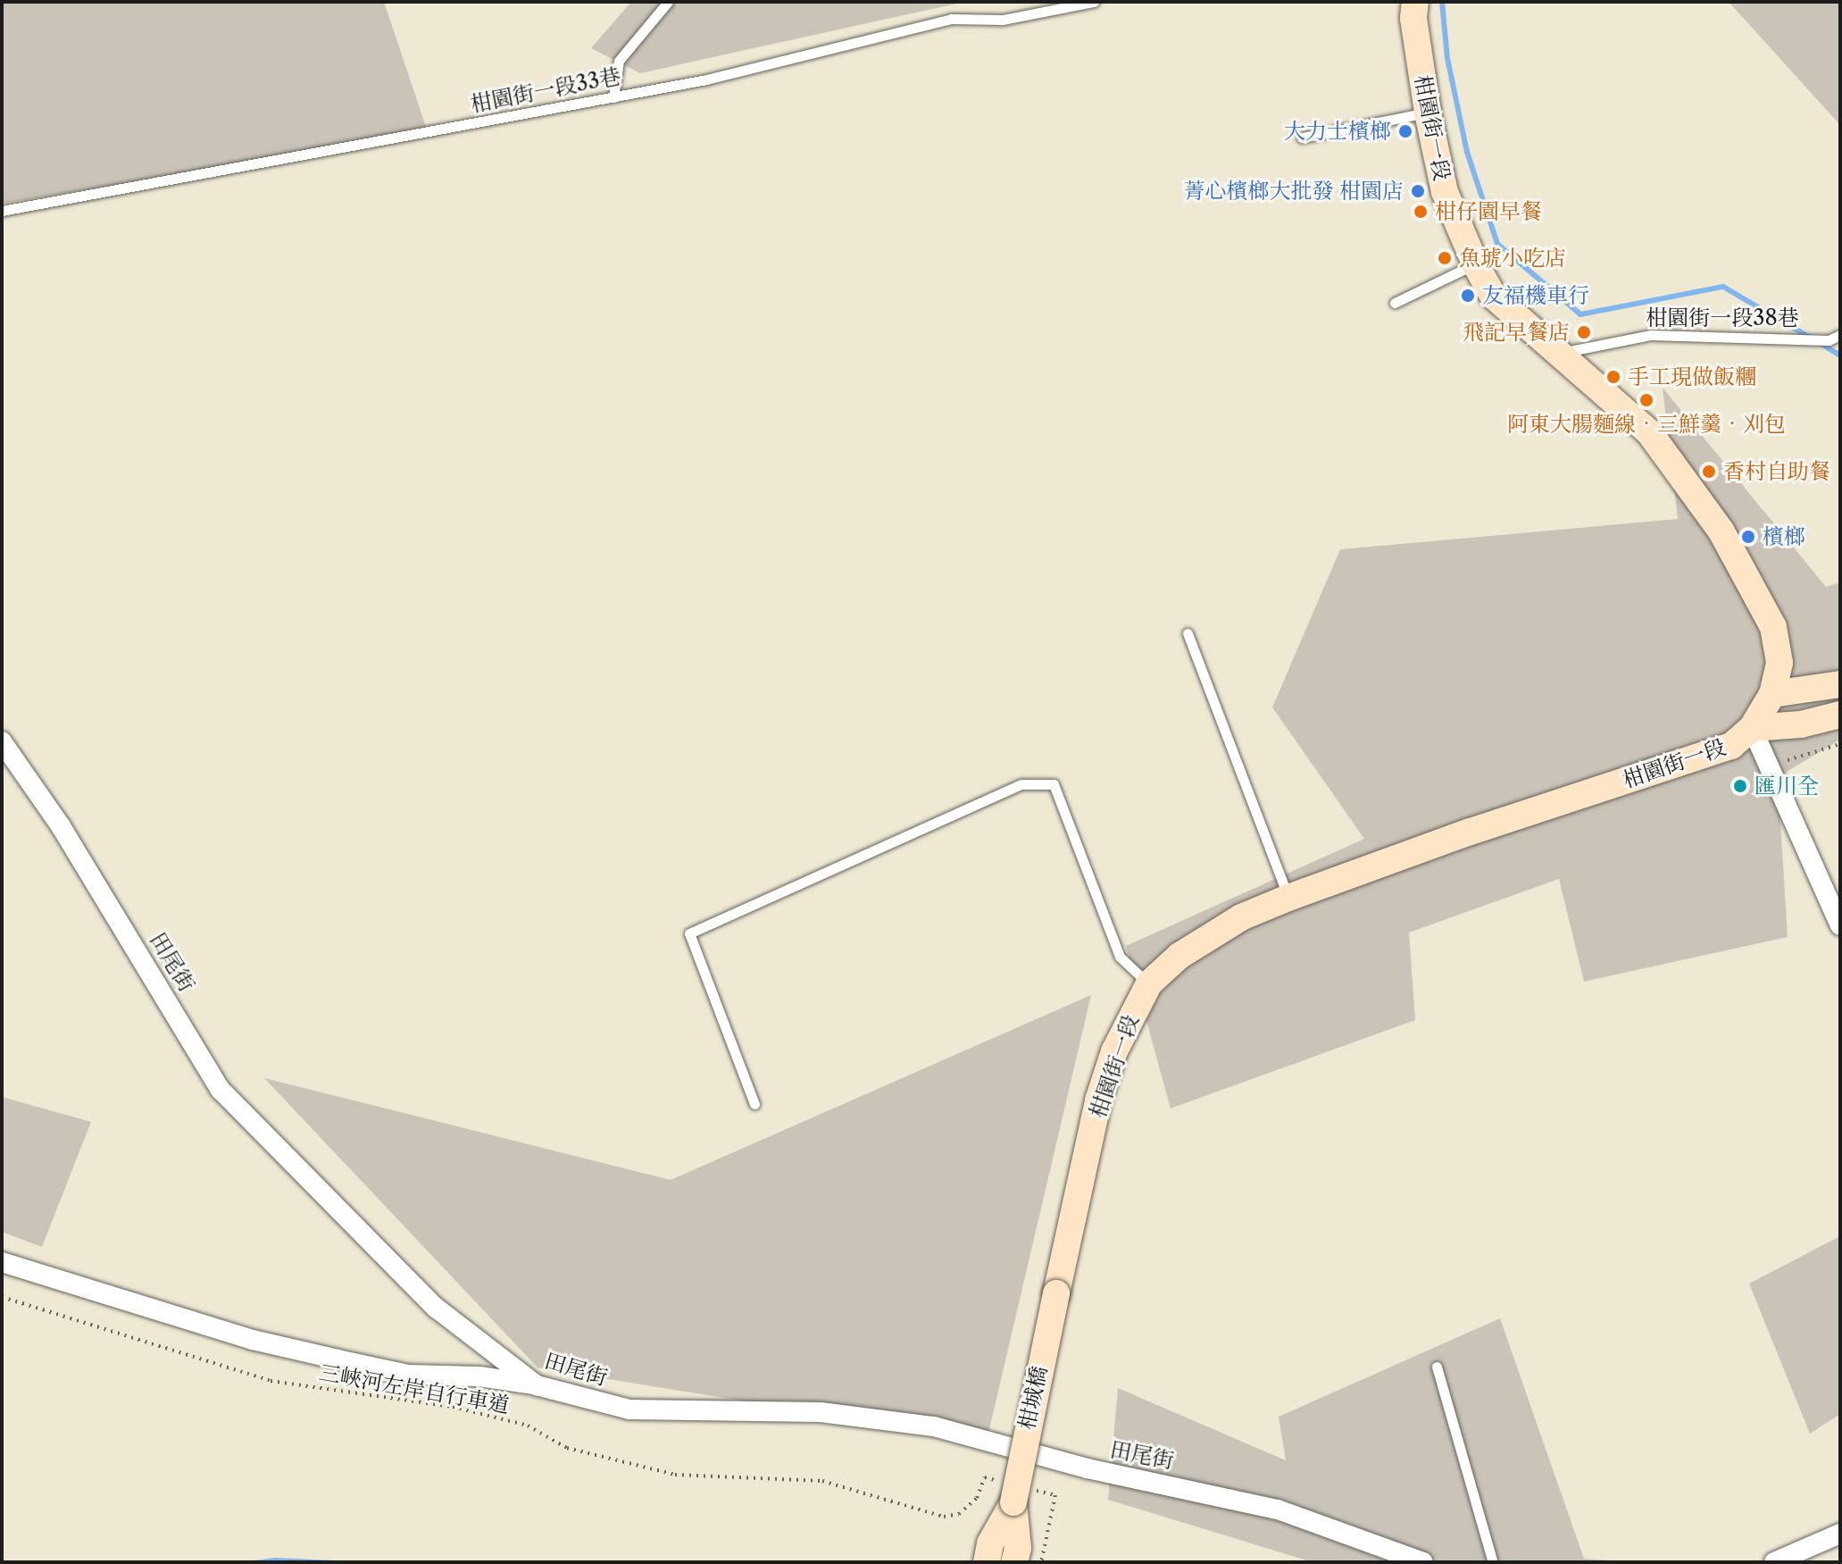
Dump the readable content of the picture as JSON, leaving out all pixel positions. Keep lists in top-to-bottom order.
{
  "streets": {
    "street": ["柑園街一段", "田尾街", "柑城橋"],
    "lane": ["柑園街一段33巷", "柑園街一段38巷"],
    "path": ["三峽河左岸自行車道"]
  },
  "crossings": [
    ["柑園街一段", "柑園街一段38巷"],
    ["柑園街一段", "柑城橋"],
    ["三峽河左岸自行車道", "柑城橋"]
  ],
  "places": [
    "大力士檳榔",
    "菁心檳榔大批發 柑園店",
    "柑仔園早餐",
    "魚琥小吃店",
    "友福機車行",
    "飛記早餐店",
    "手工現做飯糰",
    "阿東大腸麵線‧三鮮羹‧刈包",
    "香村自助餐",
    "檳榔",
    "匯川全"
  ]
}
